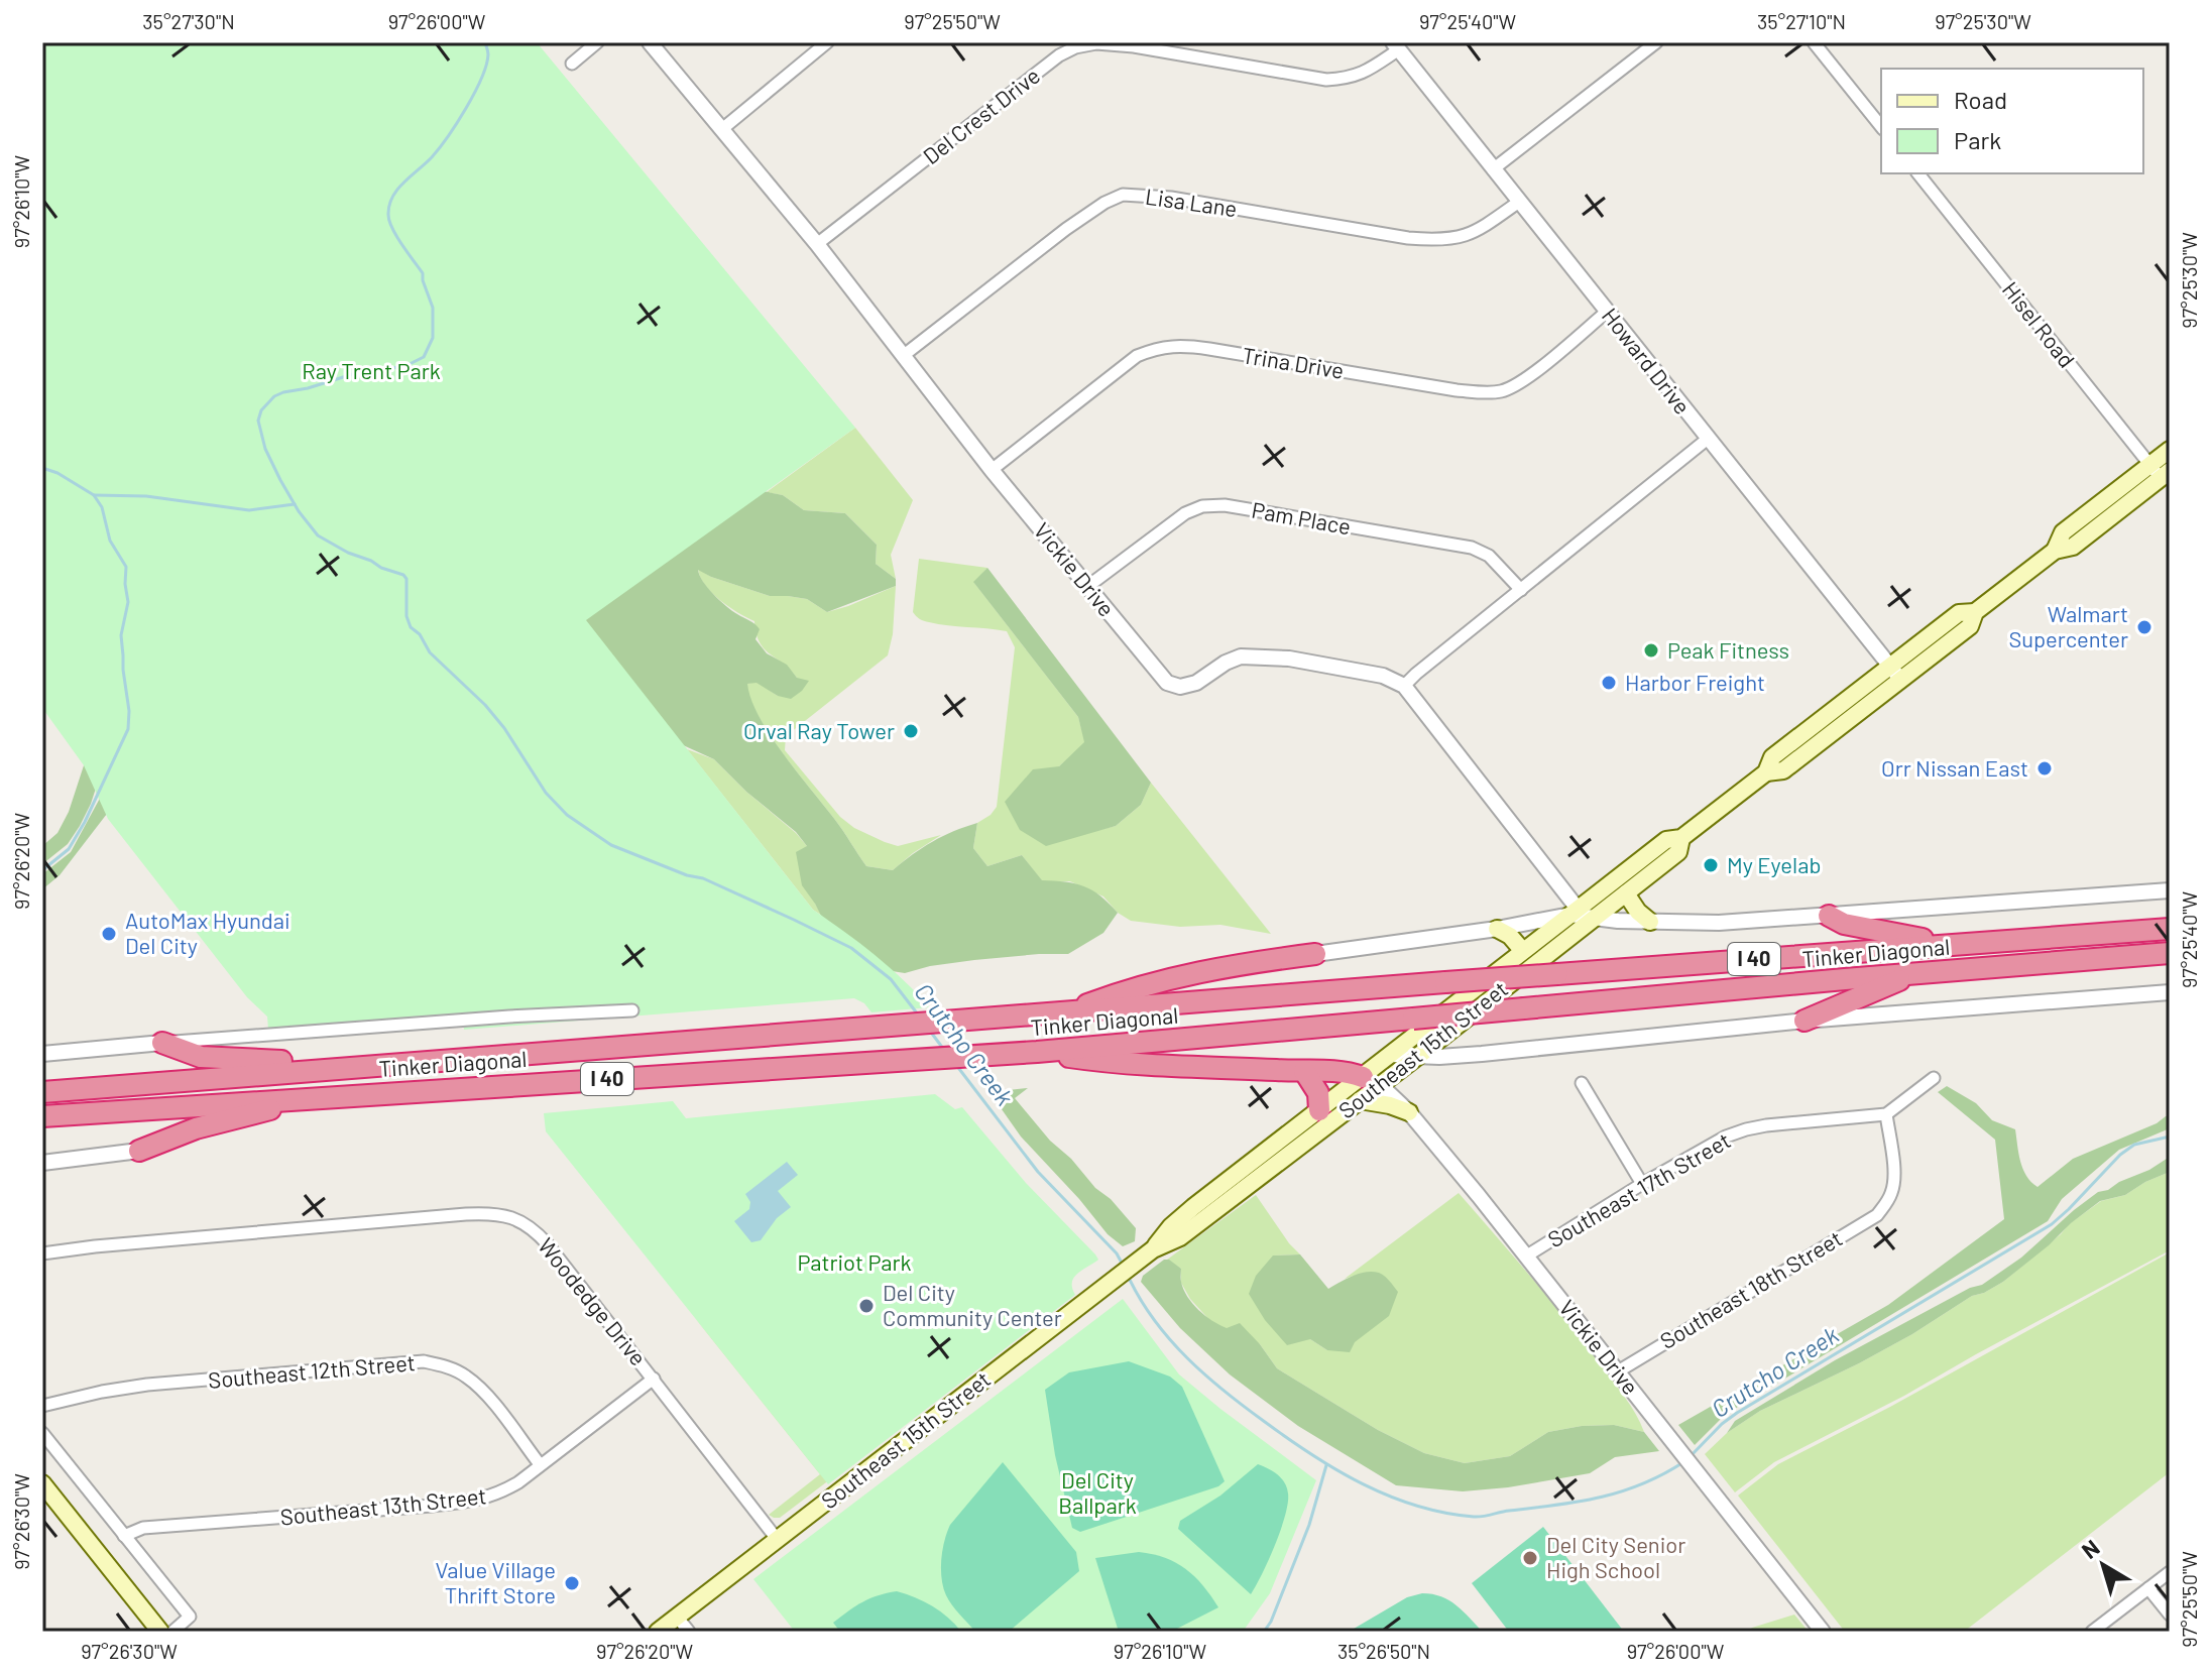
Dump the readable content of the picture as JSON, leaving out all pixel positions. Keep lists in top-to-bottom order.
{
  "streets": {
    "highway": ["Tinker Diagonal", "I 40"],
    "main road": ["Southeast 15th Street"],
    "street": [
      "Del Crest Drive",
      "Lisa Lane",
      "Hisel Road",
      "Howard Drive",
      "Trina Drive",
      "Pam Place",
      "Vickie Drive",
      "Southeast 17th Street",
      "Southeast 18th Street",
      "Woodedge Drive",
      "Southeast 12th Street",
      "Southeast 13th Street"
    ]
  },
  "crossings": [
    ["Del Crest Drive", "Howard Drive"],
    ["Del Crest Drive", "Vickie Drive"],
    ["Lisa Lane", "Howard Drive"],
    ["Lisa Lane", "Vickie Drive"],
    ["Hisel Road", "Southeast 15th Street"],
    ["Howard Drive", "Trina Drive"],
    ["Howard Drive", "Southeast 15th Street"],
    ["Trina Drive", "Vickie Drive"],
    ["Pam Place", "Vickie Drive"],
    ["Vickie Drive", "Southeast 15th Street"],
    ["Vickie Drive", "Southeast 17th Street"],
    ["Vickie Drive", "Southeast 18th Street"],
    ["Tinker Diagonal", "Southeast 15th Street"],
    ["Southeast 15th Street", "Woodedge Drive"],
    ["Southeast 17th Street", "Southeast 18th Street"],
    ["Woodedge Drive", "Southeast 13th Street"],
    ["Southeast 12th Street", "Southeast 13th Street"]
  ],
  "water": ["Crutcho Creek"],
  "parks": ["Ray Trent Park", "Patriot Park", "Del City Ballpark"],
  "places": [
    "Walmart Supercenter",
    "Peak Fitness",
    "Harbor Freight",
    "Orval Ray Tower",
    "Orr Nissan East",
    "My Eyelab",
    "AutoMax Hyundai Del City",
    "Del City Community Center",
    "Del City Senior High School",
    "Value Village Thrift Store"
  ],
  "legend": ["Road", "Park"],
  "north": "top left",
  "coordinates": [
    "35°27'30\"N",
    "97°26'00\"W",
    "97°25'50\"W",
    "97°25'40\"W",
    "35°27'10\"N",
    "97°25'30\"W",
    "97°26'10\"W",
    "97°26'20\"W",
    "97°26'30\"W",
    "35°26'50\"N"
  ]
}
